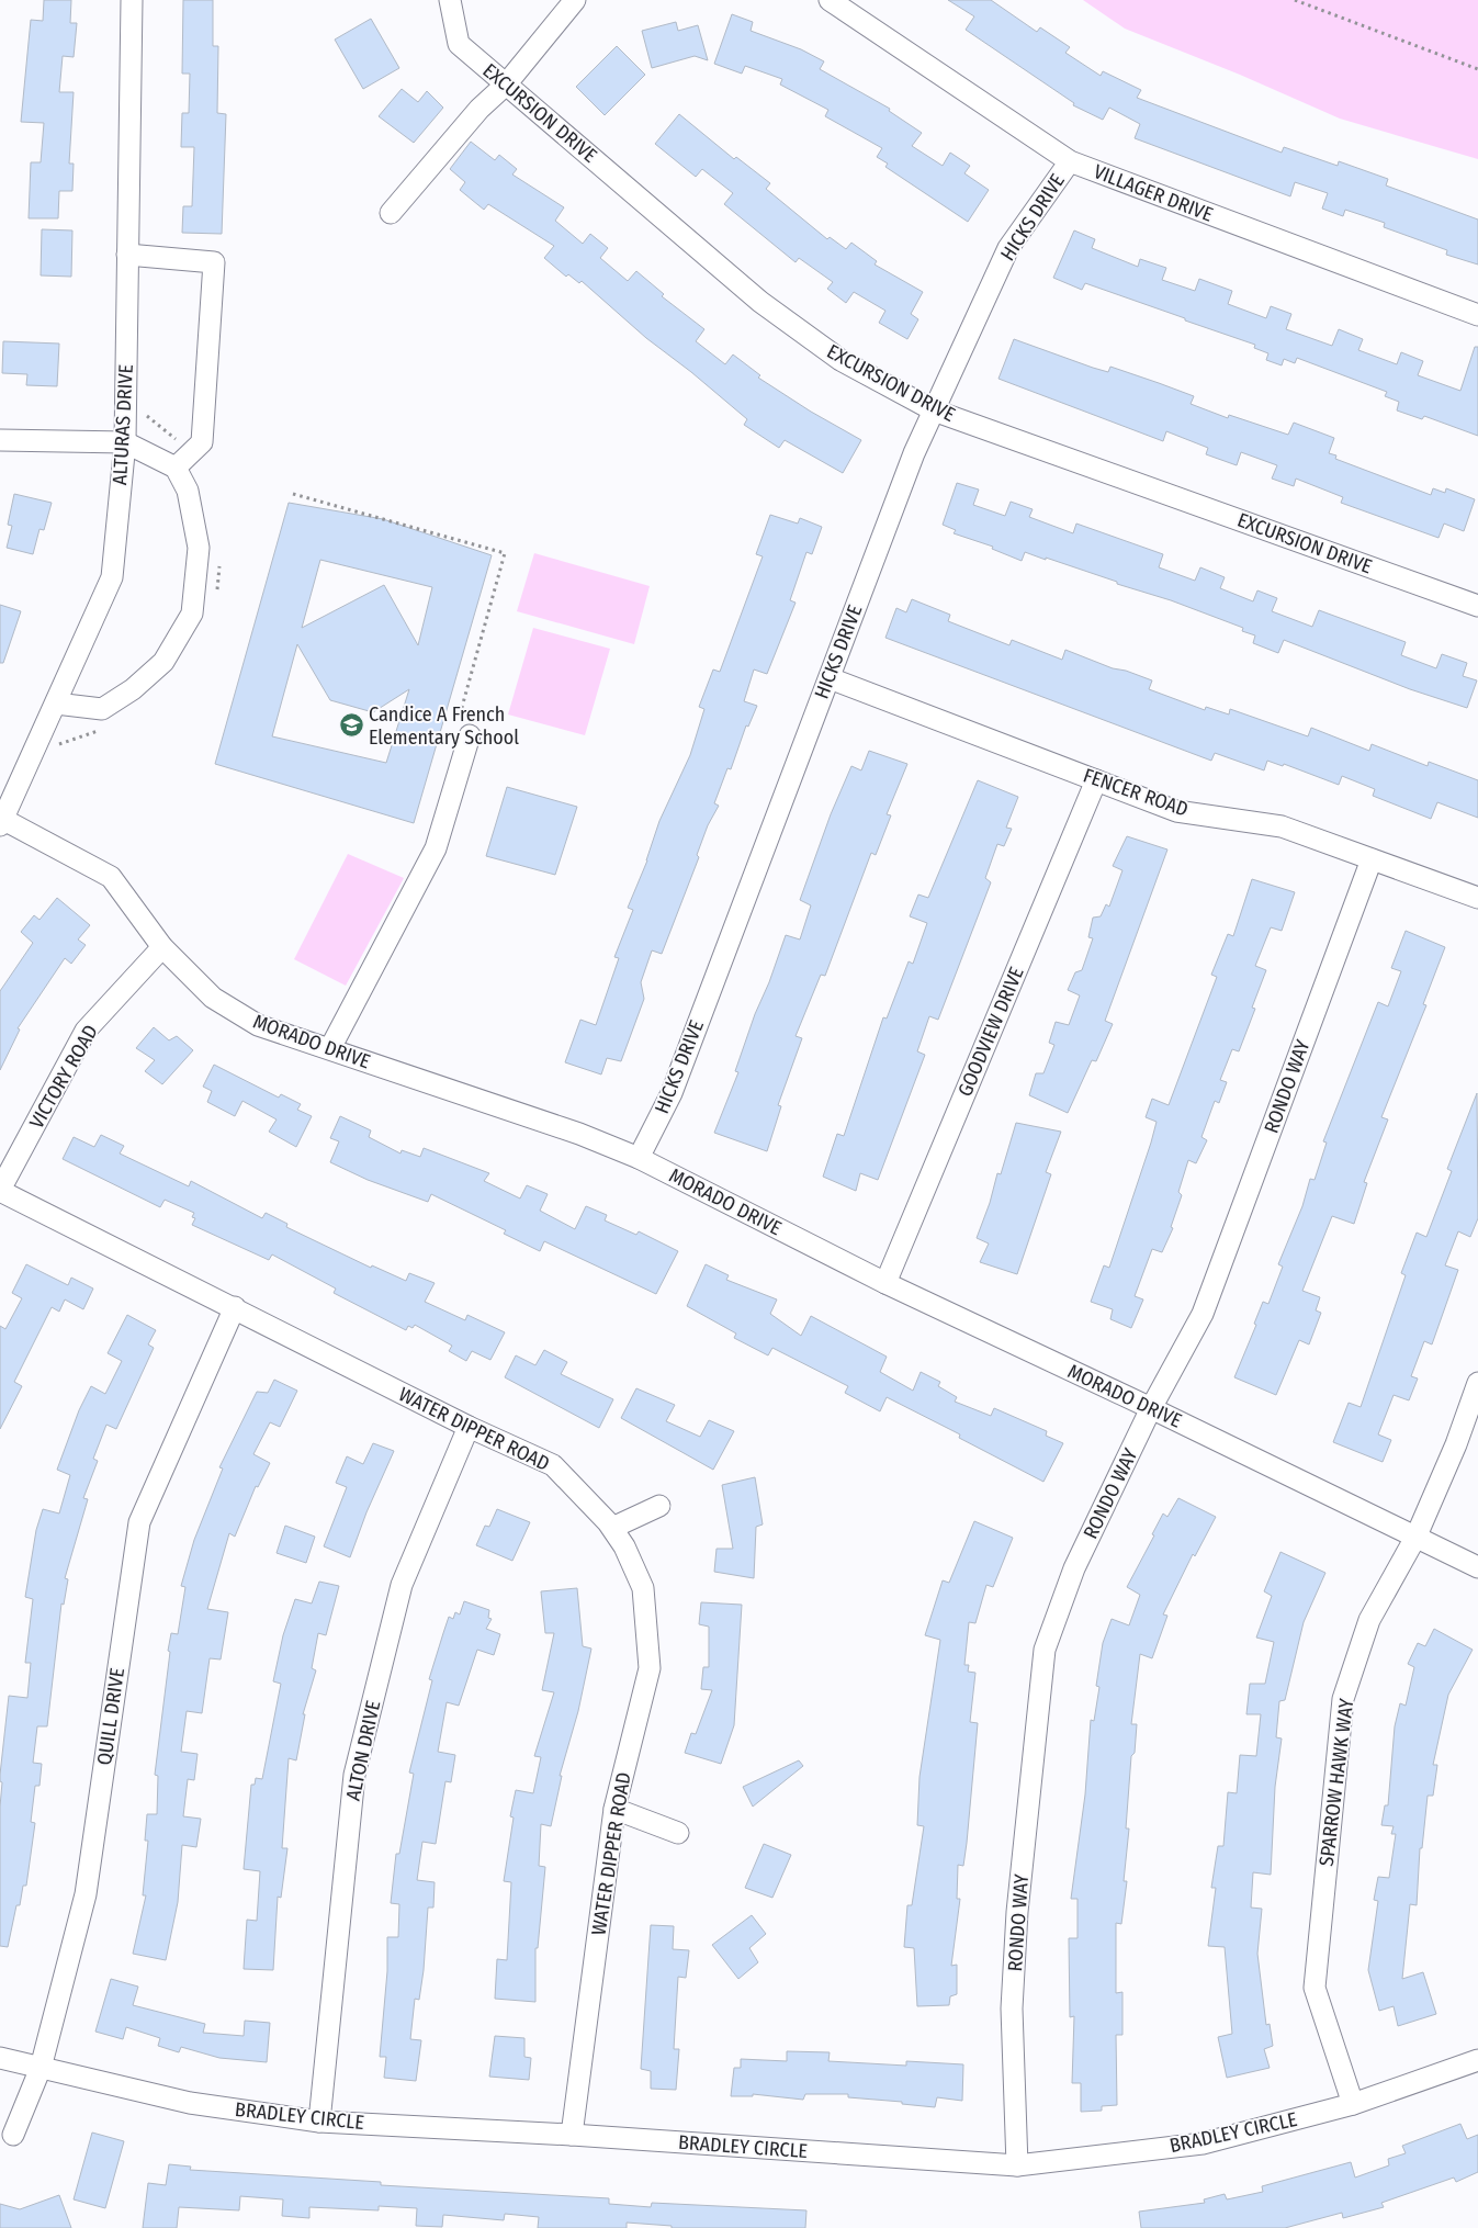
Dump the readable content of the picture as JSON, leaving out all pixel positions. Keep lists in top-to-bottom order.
{
  "streets": {
    "street": [
      "EXCURSION DRIVE",
      "VILLAGER DRIVE",
      "HICKS DRIVE",
      "ALTURAS DRIVE",
      "FENCER ROAD",
      "GOODVIEW DRIVE",
      "MORADO DRIVE",
      "VICTORY ROAD",
      "RONDO WAY",
      "WATER DIPPER ROAD",
      "QUILL DRIVE",
      "ALTON DRIVE",
      "SPARROW HAWK WAY",
      "BRADLEY CIRCLE"
    ]
  },
  "crossings": [
    ["EXCURSION DRIVE", "HICKS DRIVE"],
    ["VILLAGER DRIVE", "HICKS DRIVE"],
    ["HICKS DRIVE", "FENCER ROAD"],
    ["HICKS DRIVE", "MORADO DRIVE"],
    ["ALTURAS DRIVE", "MORADO DRIVE"],
    ["FENCER ROAD", "GOODVIEW DRIVE"],
    ["FENCER ROAD", "RONDO WAY"],
    ["GOODVIEW DRIVE", "MORADO DRIVE"],
    ["MORADO DRIVE", "VICTORY ROAD"],
    ["MORADO DRIVE", "RONDO WAY"],
    ["MORADO DRIVE", "SPARROW HAWK WAY"],
    ["VICTORY ROAD", "WATER DIPPER ROAD"],
    ["RONDO WAY", "BRADLEY CIRCLE"],
    ["WATER DIPPER ROAD", "QUILL DRIVE"],
    ["WATER DIPPER ROAD", "ALTON DRIVE"],
    ["WATER DIPPER ROAD", "BRADLEY CIRCLE"],
    ["QUILL DRIVE", "BRADLEY CIRCLE"],
    ["ALTON DRIVE", "BRADLEY CIRCLE"],
    ["SPARROW HAWK WAY", "BRADLEY CIRCLE"]
  ],
  "places": {
    "school or university": ["Candice A French Elementary School"]
  }
}
